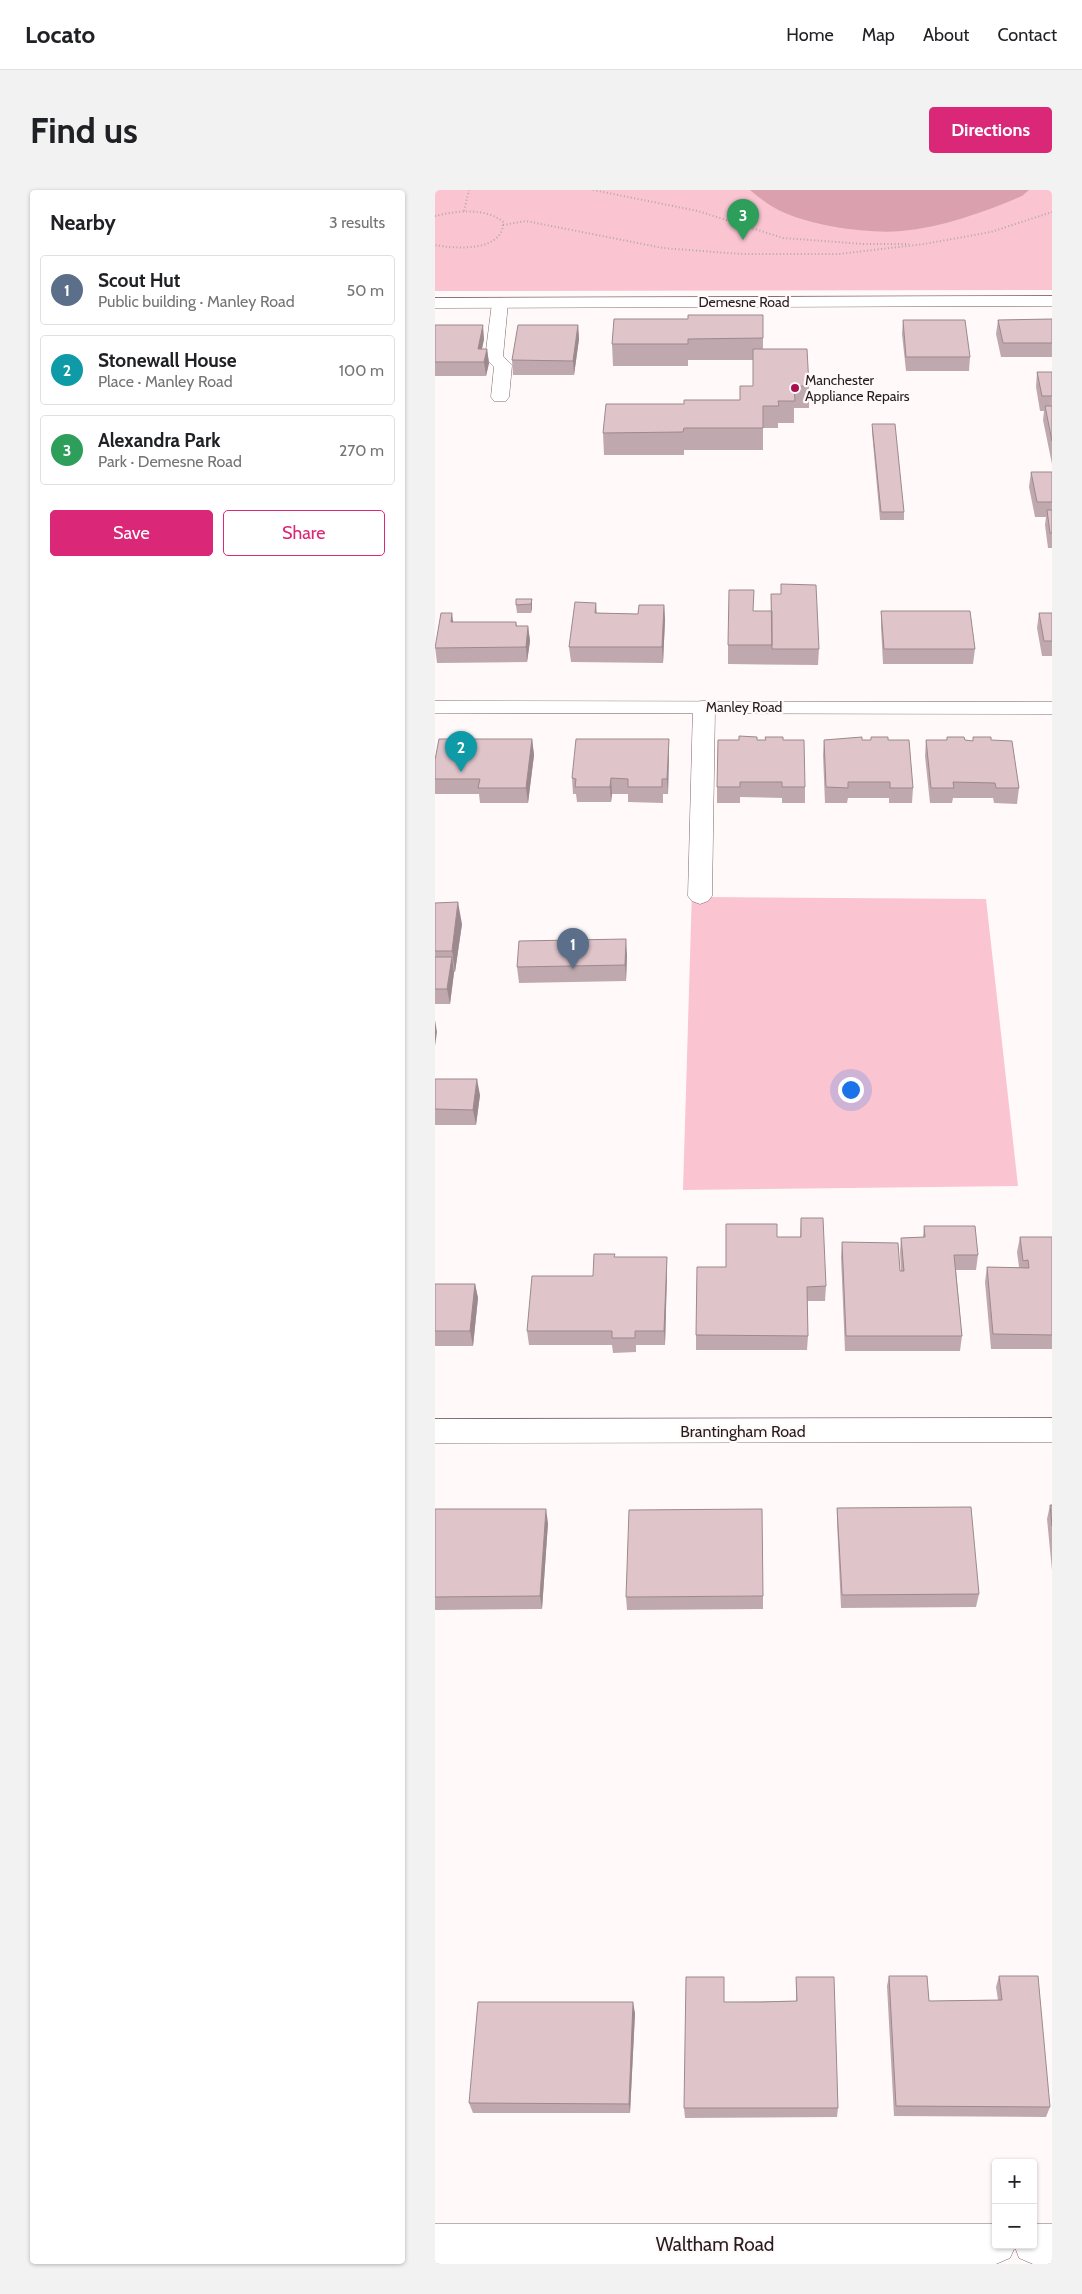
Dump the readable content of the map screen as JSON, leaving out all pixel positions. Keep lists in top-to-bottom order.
{
  "streets": {
    "street": [
      "Demesne Road",
      "Manley Road",
      "Brantingham Road",
      "Waltham Road"
    ]
  },
  "places": ["Manchester Appliance Repairs"],
  "page": {
    "header": "Locato",
    "nav": [
      "Home",
      "Map",
      "About",
      "Contact"
    ],
    "buttons": [
      "Directions",
      ["Save", "Share"]
    ],
    "title": "Find us",
    "heading": ["Nearby", "3 results"],
    "pins": ["3", "2", "1"],
    "list": [
      {
        "mark": "1",
        "name": "Scout Hut",
        "note": "Public building · Manley Road",
        "value": "50 m"
      },
      {
        "mark": "2",
        "name": "Stonewall House",
        "note": "Place · Manley Road",
        "value": "100 m"
      },
      {
        "mark": "3",
        "name": "Alexandra Park",
        "note": "Park · Demesne Road",
        "value": "270 m"
      }
    ],
    "map_buttons": ["+", "−"]
  }
}
